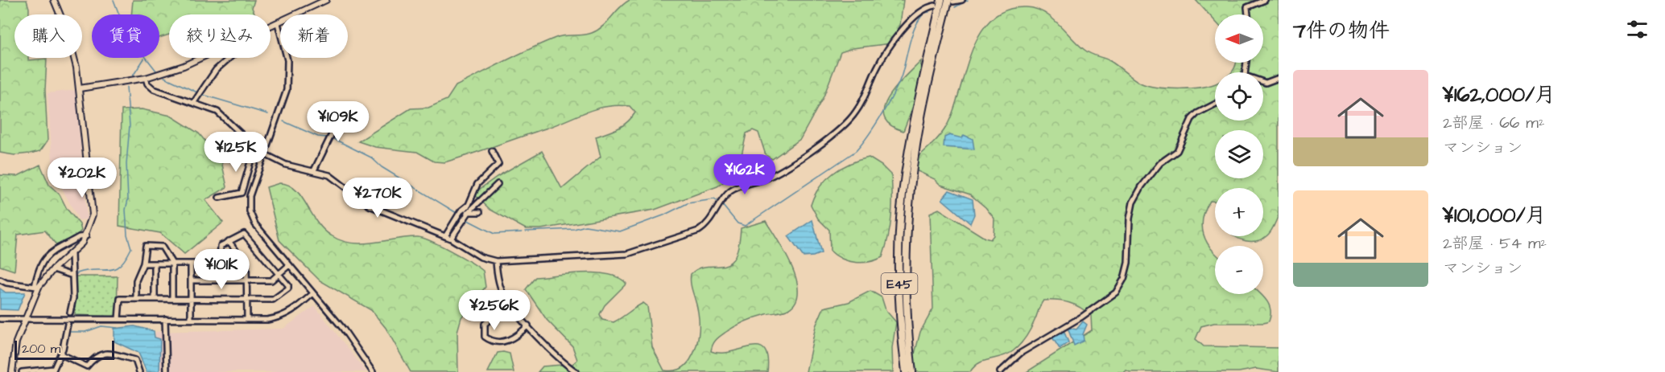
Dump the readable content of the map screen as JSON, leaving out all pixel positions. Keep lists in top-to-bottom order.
{
  "streets": {
    "highway": ["E45"]
  },
  "scale_bar": "200 m",
  "north": "left",
  "page": {
    "heading": "7件の物件",
    "map_buttons": ["+", "−"],
    "chip": [
      "購入",
      "賃貸",
      "絞り込み",
      "新着"
    ],
    "list": [
      {
        "name": "¥162,000/月",
        "note": "2部屋 · 66 m² · マンション"
      },
      {
        "name": "¥101,000/月",
        "note": "2部屋 · 54 m² · マンション"
      }
    ],
    "price": [
      "¥109K",
      "¥125K",
      "¥162K",
      "¥202K",
      "¥270K",
      "¥101K",
      "¥256K"
    ],
    "scale": "200 m"
  }
}
